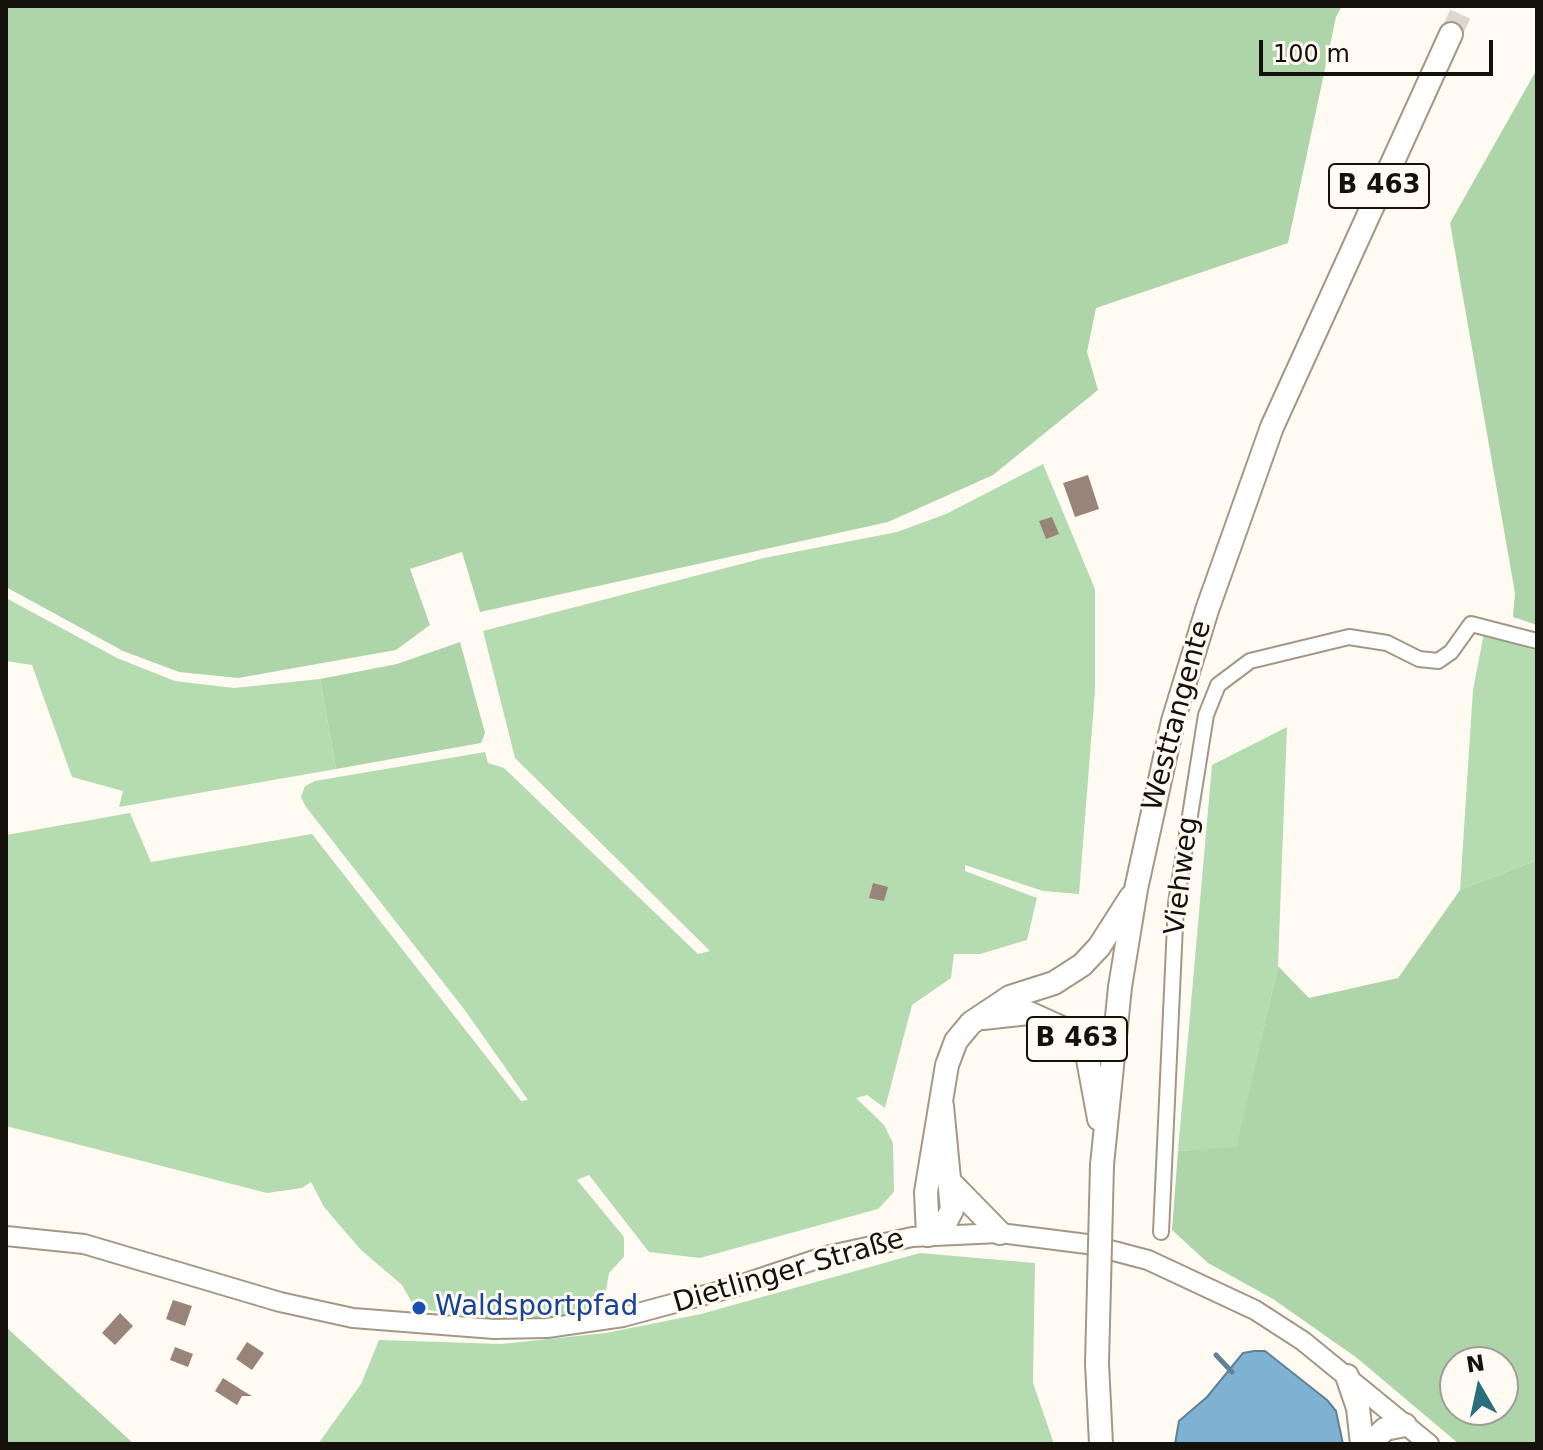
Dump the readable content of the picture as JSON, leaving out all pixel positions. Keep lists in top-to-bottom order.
{
  "streets": {
    "highway": ["B 463", "Westtangente"],
    "main road": ["Dietlinger Straße"],
    "street": ["Viehweg"]
  },
  "crossings": [
    ["B 463", "Westtangente"],
    ["B 463", "Dietlinger Straße"]
  ],
  "places": ["Waldsportpfad"],
  "scale_bar": "100 m",
  "north": "top"
}
